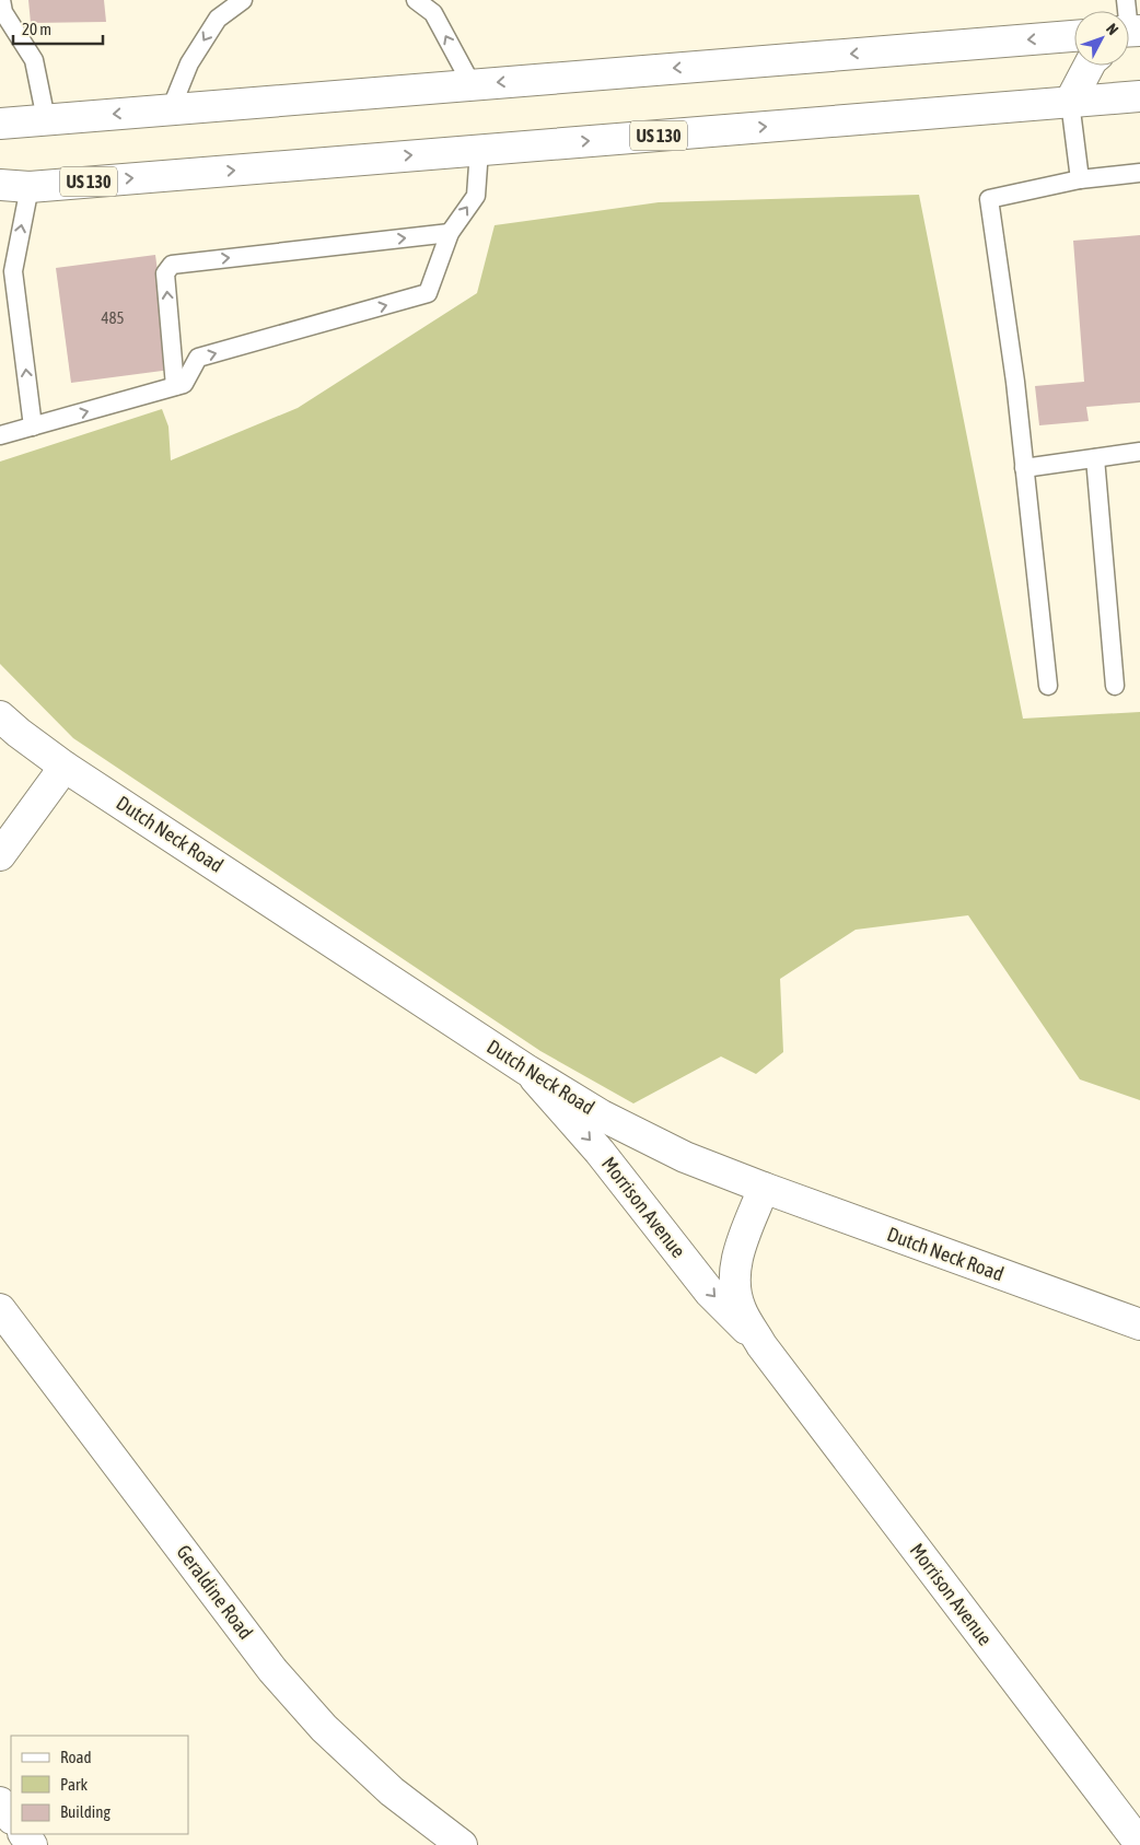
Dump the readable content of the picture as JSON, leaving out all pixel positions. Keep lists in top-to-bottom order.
{
  "streets": {
    "main road": [
      "US 130",
      "Dutch Neck Road",
      "Morrison Avenue",
      "Geraldine Road"
    ]
  },
  "crossings": [
    ["Dutch Neck Road", "Morrison Avenue"]
  ],
  "house_numbers": ["485"],
  "legend": ["Road", "Park", "Building"],
  "scale_bar": "20 m",
  "north": "top right"
}
